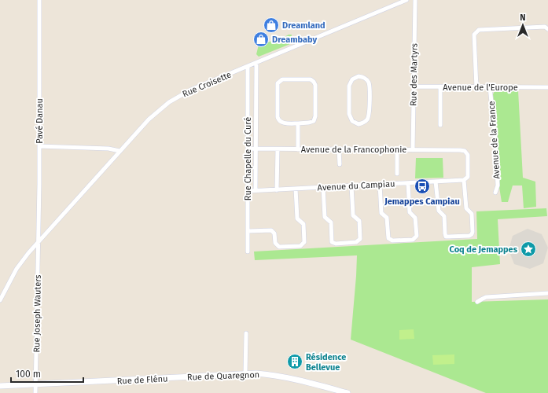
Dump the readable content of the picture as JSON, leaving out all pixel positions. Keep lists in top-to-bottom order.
{
  "streets": {
    "street": [
      "Rue des Martyrs",
      "Rue Croisette",
      "Avenue de l'Europe",
      "Pavé Danau",
      "Avenue de la France",
      "Avenue de la Francophonie",
      "Rue Chapelle du Curé",
      "Avenue du Campiau",
      "Rue Joseph Wauters",
      "Rue de Quaregnon",
      "Rue de Flénu"
    ]
  },
  "crossings": [
    ["Rue des Martyrs", "Avenue de l'Europe"],
    ["Rue des Martyrs", "Avenue de la Francophonie"],
    ["Rue Croisette", "Pavé Danau"],
    ["Rue Croisette", "Rue Chapelle du Curé"],
    ["Rue Croisette", "Rue Joseph Wauters"],
    ["Avenue de l'Europe", "Avenue de la France"],
    ["Pavé Danau", "Rue Joseph Wauters"],
    ["Avenue de la Francophonie", "Rue Chapelle du Curé"],
    ["Avenue de la Francophonie", "Avenue du Campiau"],
    ["Rue Chapelle du Curé", "Avenue du Campiau"],
    ["Rue Joseph Wauters", "Rue de Flénu"],
    ["Rue de Quaregnon", "Rue de Flénu"]
  ],
  "places": {
    "shop": ["Dreamland", "Dreambaby"],
    "bus stop": ["Jemappes Campiau"],
    "place": ["Coq de Jemappes"],
    "building": ["Résidence Bellevue"]
  },
  "scale_bar": "100 m",
  "north": "top"
}
